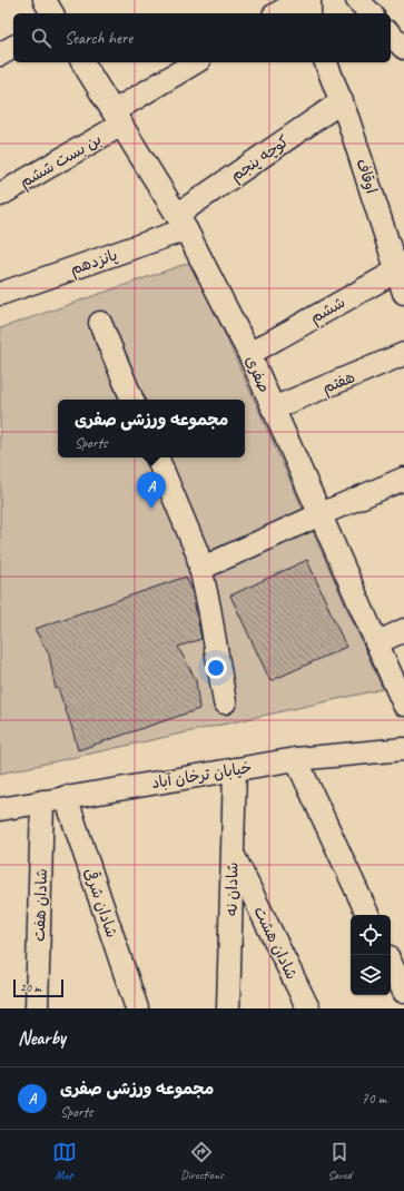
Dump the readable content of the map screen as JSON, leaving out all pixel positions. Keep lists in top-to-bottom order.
{
  "streets": {
    "street": [
      "کوچه پنجم",
      "بن بست ششم",
      "اوقاف",
      "پانزدهم",
      "ششم",
      "صفری",
      "هفتم",
      "خیابان ترخان آباد",
      "شادان نه",
      "شادان شرقی",
      "شادان هفت",
      "شادان هشت"
    ]
  },
  "crossings": [
    ["کوچه پنجم", "اوقاف"],
    ["کوچه پنجم", "پانزدهم"],
    ["کوچه پنجم", "صفری"],
    ["بن بست ششم", "صفری"],
    ["اوقاف", "ششم"],
    ["پانزدهم", "صفری"],
    ["ششم", "صفری"],
    ["صفری", "هفتم"],
    ["خیابان ترخان آباد", "شادان نه"],
    ["خیابان ترخان آباد", "شادان شرقی"],
    ["خیابان ترخان آباد", "شادان هفت"],
    ["شادان نه", "شادان هشت"]
  ],
  "scale_bar": "20 m",
  "page": {
    "search": "Search here",
    "popup": ["مجموعه ورزشی صفری", "Sports"],
    "pins": "A",
    "scale": "20 m",
    "heading": "Nearby",
    "list": [
      {
        "mark": "A",
        "name": "مجموعه ورزشی صفری",
        "note": "Sports",
        "value": "70 m"
      }
    ],
    "nav": ["Map", "Directions", "Saved"]
  }
}
